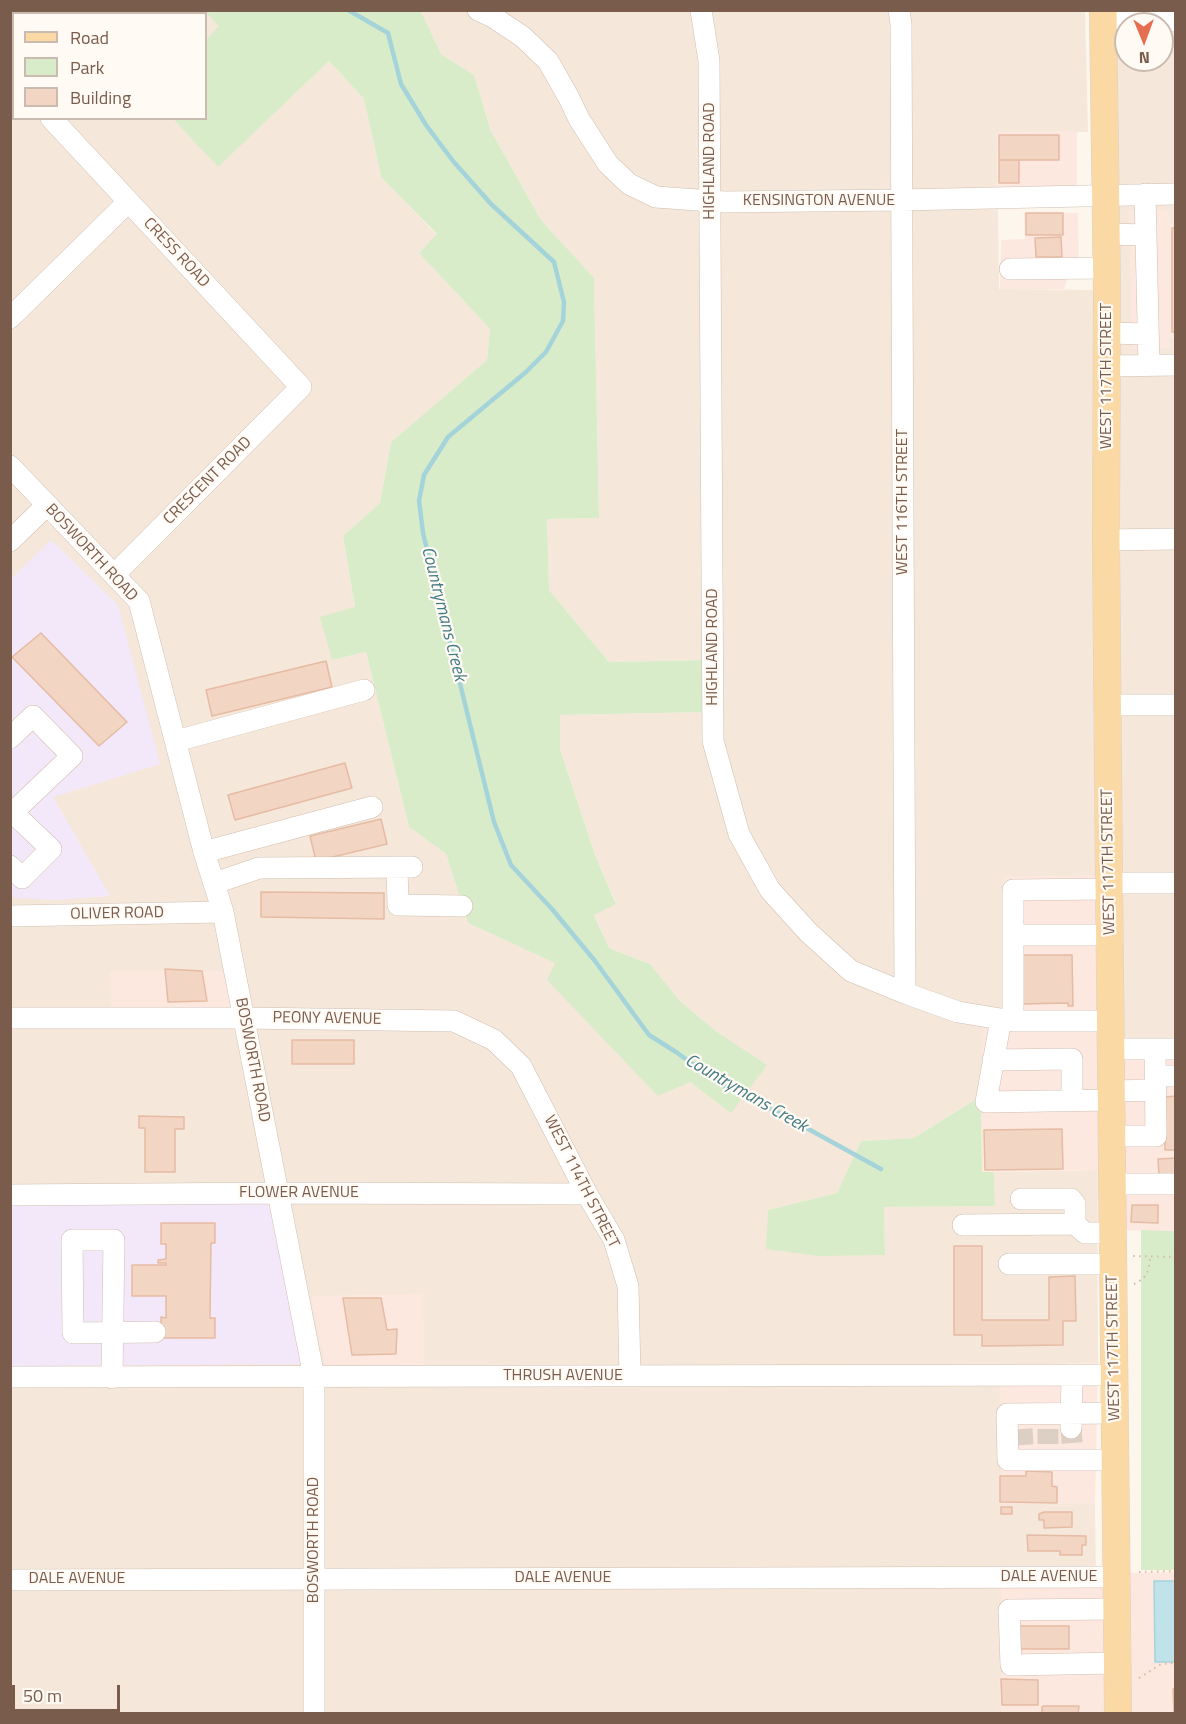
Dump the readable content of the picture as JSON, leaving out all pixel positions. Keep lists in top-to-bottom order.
{
  "streets": {
    "main road": ["WEST 117TH STREET"],
    "street": [
      "HIGHLAND ROAD",
      "KENSINGTON AVENUE",
      "CRESS ROAD",
      "CRESCENT ROAD",
      "WEST 116TH STREET",
      "BOSWORTH ROAD",
      "OLIVER ROAD",
      "PEONY AVENUE",
      "WEST 114TH STREET",
      "FLOWER AVENUE",
      "THRUSH AVENUE",
      "DALE AVENUE"
    ]
  },
  "crossings": [
    ["HIGHLAND ROAD", "KENSINGTON AVENUE"],
    ["HIGHLAND ROAD", "WEST 117TH STREET"],
    ["HIGHLAND ROAD", "WEST 116TH STREET"],
    ["KENSINGTON AVENUE", "WEST 117TH STREET"],
    ["KENSINGTON AVENUE", "WEST 116TH STREET"],
    ["CRESS ROAD", "CRESCENT ROAD"],
    ["WEST 117TH STREET", "THRUSH AVENUE"],
    ["WEST 117TH STREET", "DALE AVENUE"],
    ["CRESCENT ROAD", "BOSWORTH ROAD"],
    ["BOSWORTH ROAD", "OLIVER ROAD"],
    ["BOSWORTH ROAD", "PEONY AVENUE"],
    ["BOSWORTH ROAD", "FLOWER AVENUE"],
    ["BOSWORTH ROAD", "THRUSH AVENUE"],
    ["BOSWORTH ROAD", "DALE AVENUE"],
    ["PEONY AVENUE", "WEST 114TH STREET"],
    ["WEST 114TH STREET", "FLOWER AVENUE"],
    ["WEST 114TH STREET", "THRUSH AVENUE"]
  ],
  "water": ["Countrymans Creek"],
  "legend": ["Road", "Park", "Building"],
  "scale_bar": "50 m",
  "north": "bottom"
}
